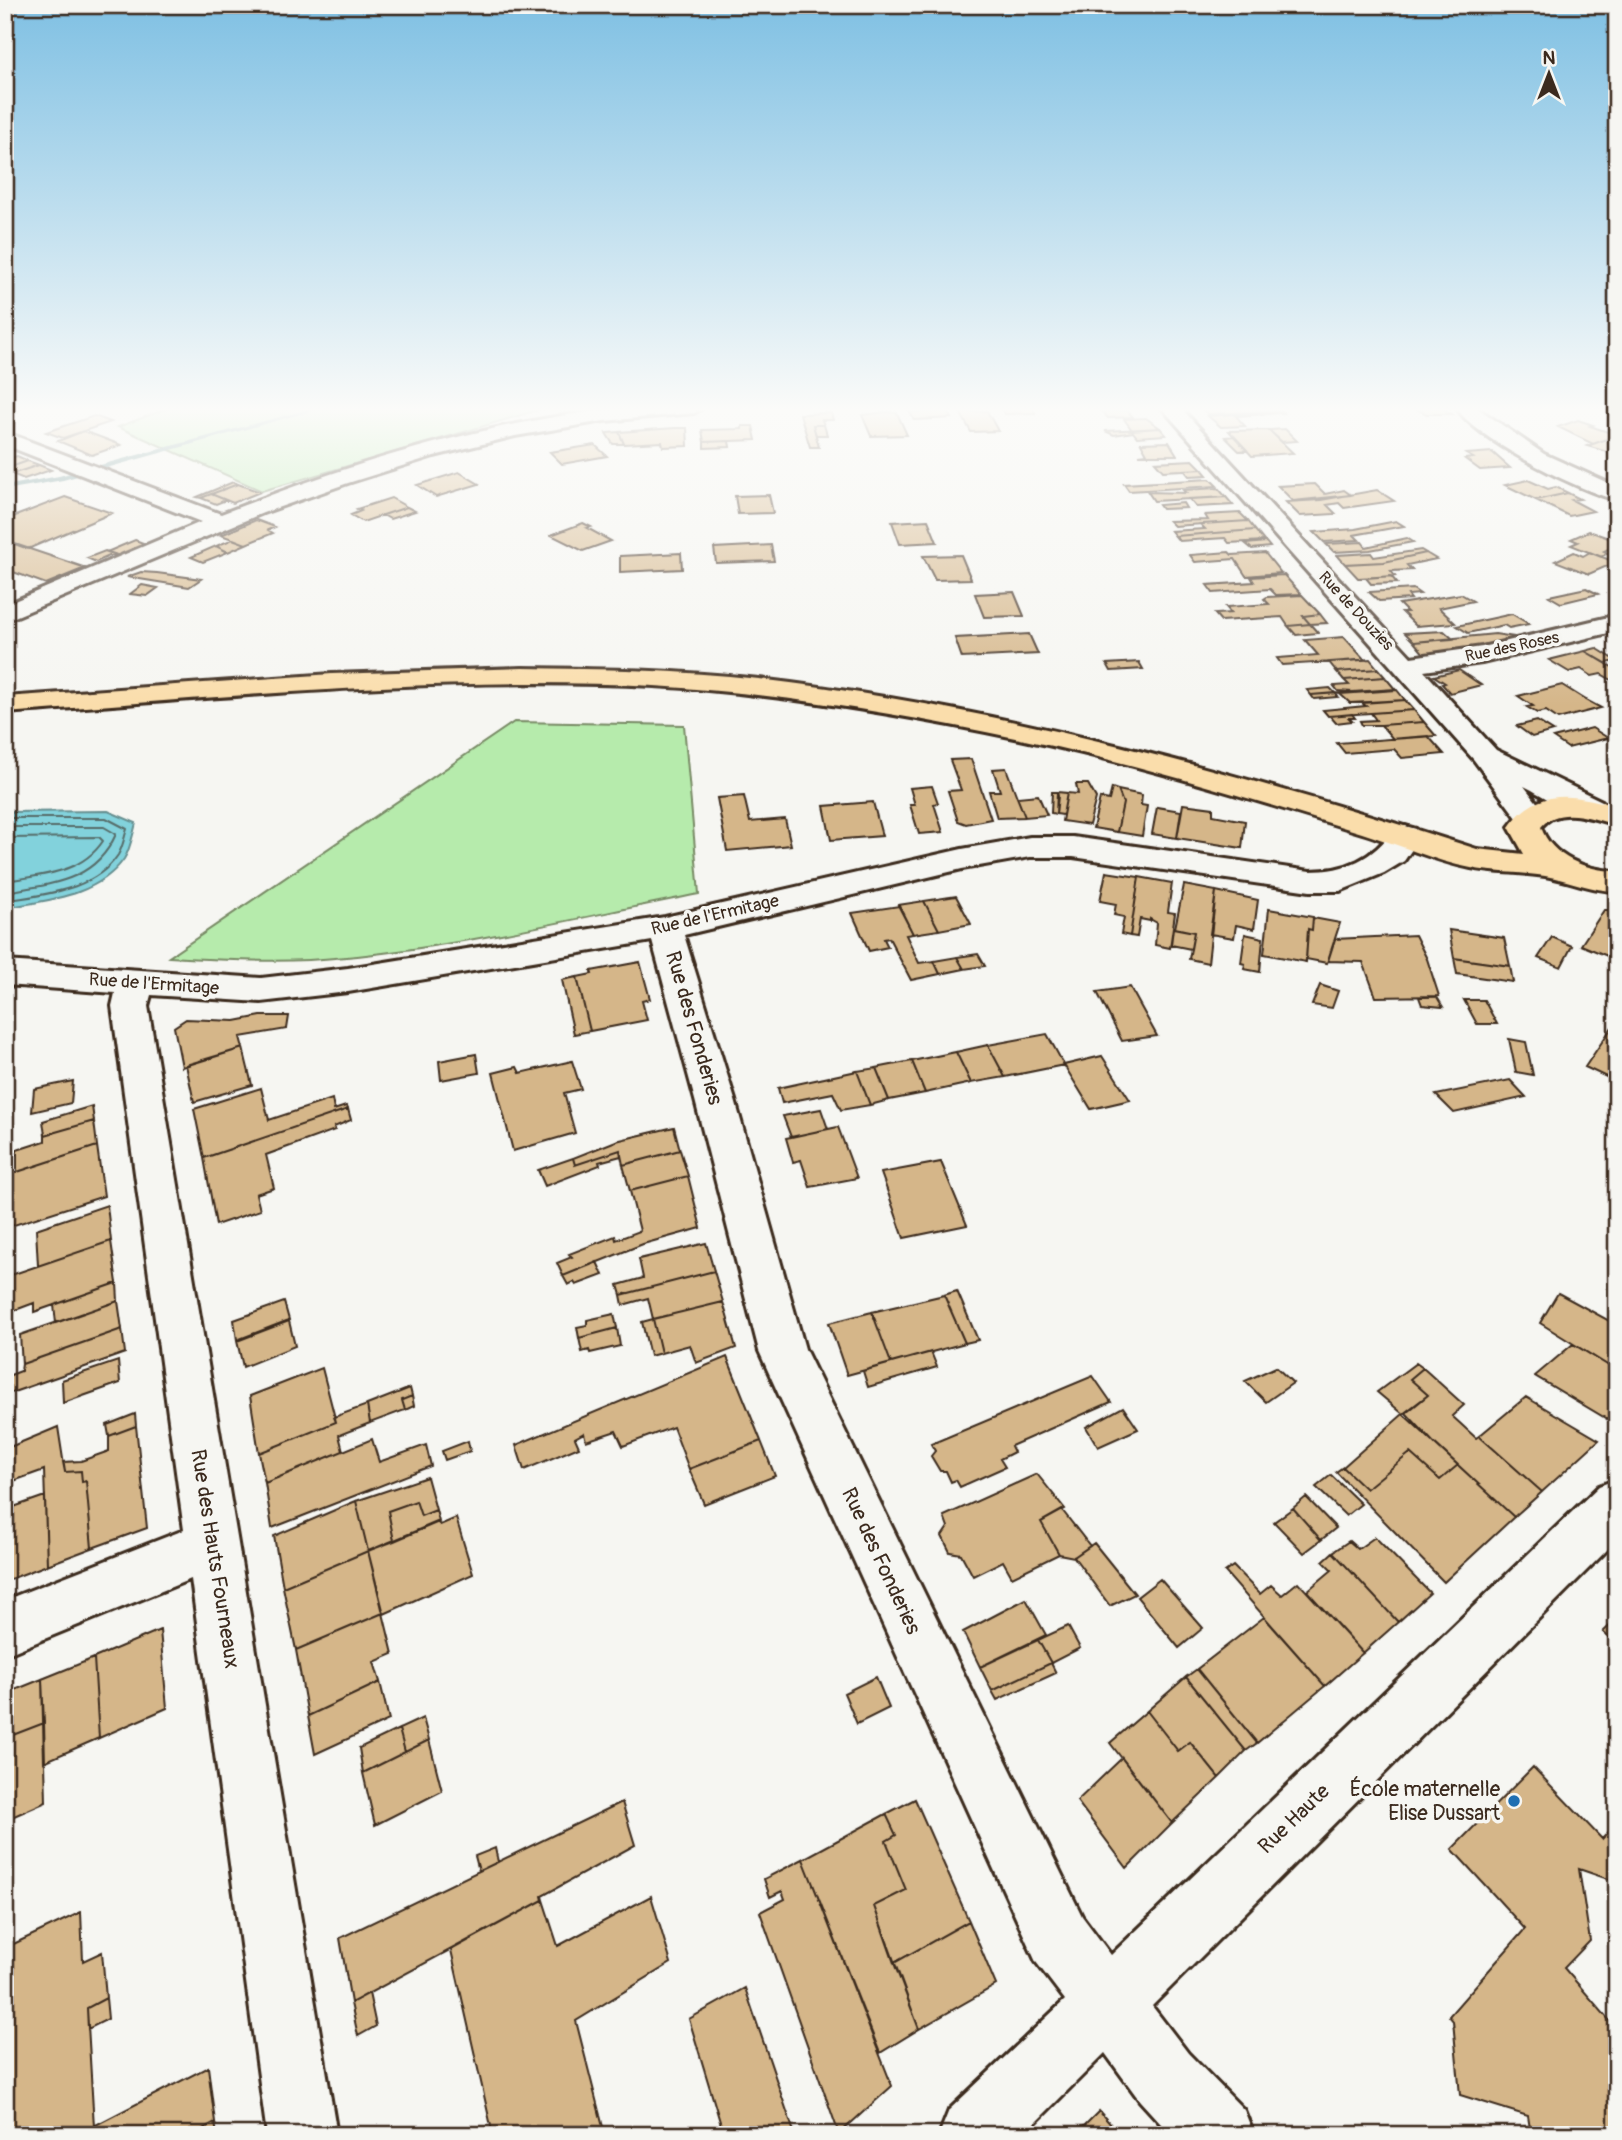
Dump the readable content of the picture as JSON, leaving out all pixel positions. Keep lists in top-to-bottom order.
{
  "streets": {
    "street": [
      "Rue de Douzies",
      "Rue des Roses",
      "Rue de l'Ermitage",
      "Rue des Fonderies",
      "Rue des Hauts Fourneaux",
      "Rue Haute"
    ]
  },
  "crossings": [
    ["Rue de Douzies", "Rue des Roses"],
    ["Rue de l'Ermitage", "Rue des Fonderies"],
    ["Rue de l'Ermitage", "Rue des Hauts Fourneaux"],
    ["Rue des Fonderies", "Rue Haute"]
  ],
  "places": ["École maternelle Elise Dussart"],
  "north": "top"
}
